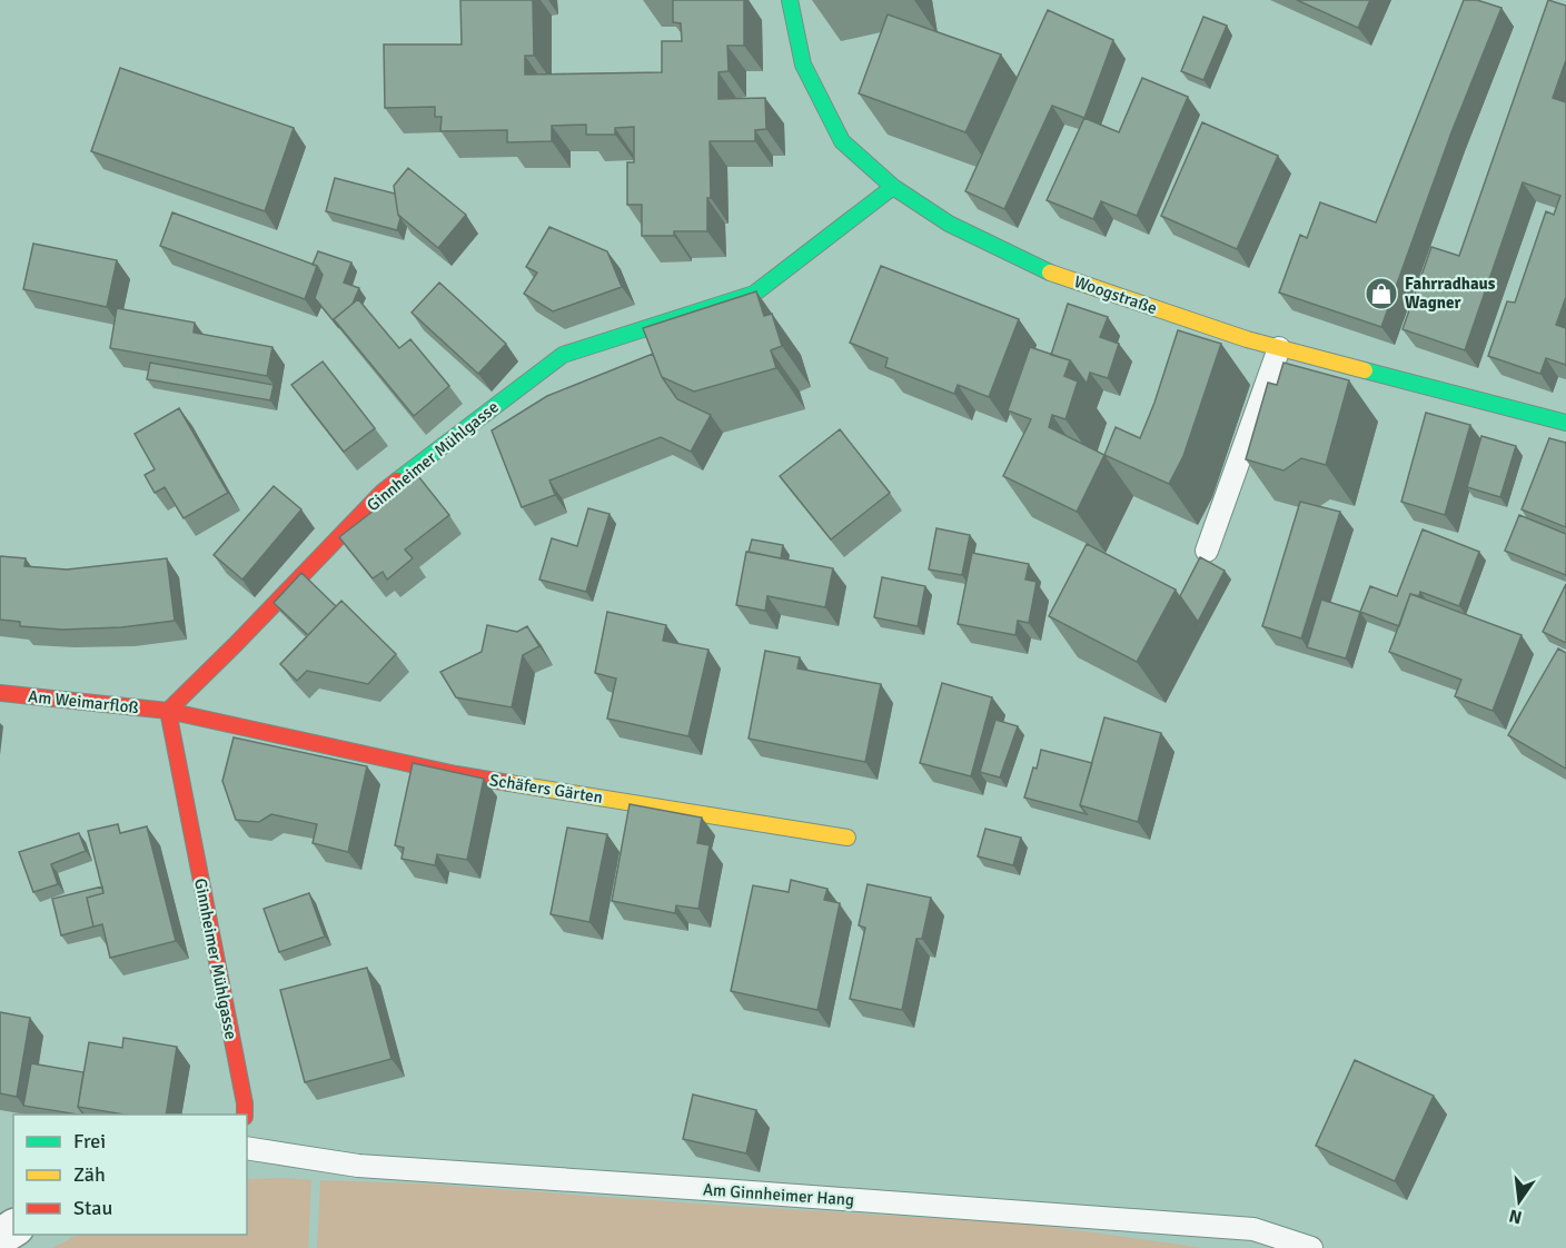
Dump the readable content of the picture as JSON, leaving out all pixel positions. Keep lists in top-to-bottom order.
{
  "streets": {
    "street": [
      "Woogstraße",
      "Ginnheimer Mühlgasse",
      "Am Weimarfloß",
      "Schäfers Gärten"
    ],
    "lane": ["Am Ginnheimer Hang"]
  },
  "crossings": [
    ["Woogstraße", "Ginnheimer Mühlgasse"],
    ["Ginnheimer Mühlgasse", "Am Weimarfloß"],
    ["Ginnheimer Mühlgasse", "Schäfers Gärten"],
    ["Am Weimarfloß", "Schäfers Gärten"]
  ],
  "places": {
    "shop": ["Fahrradhaus Wagner"]
  },
  "legend": ["Frei", "Zäh", "Stau"],
  "north": "bottom"
}
